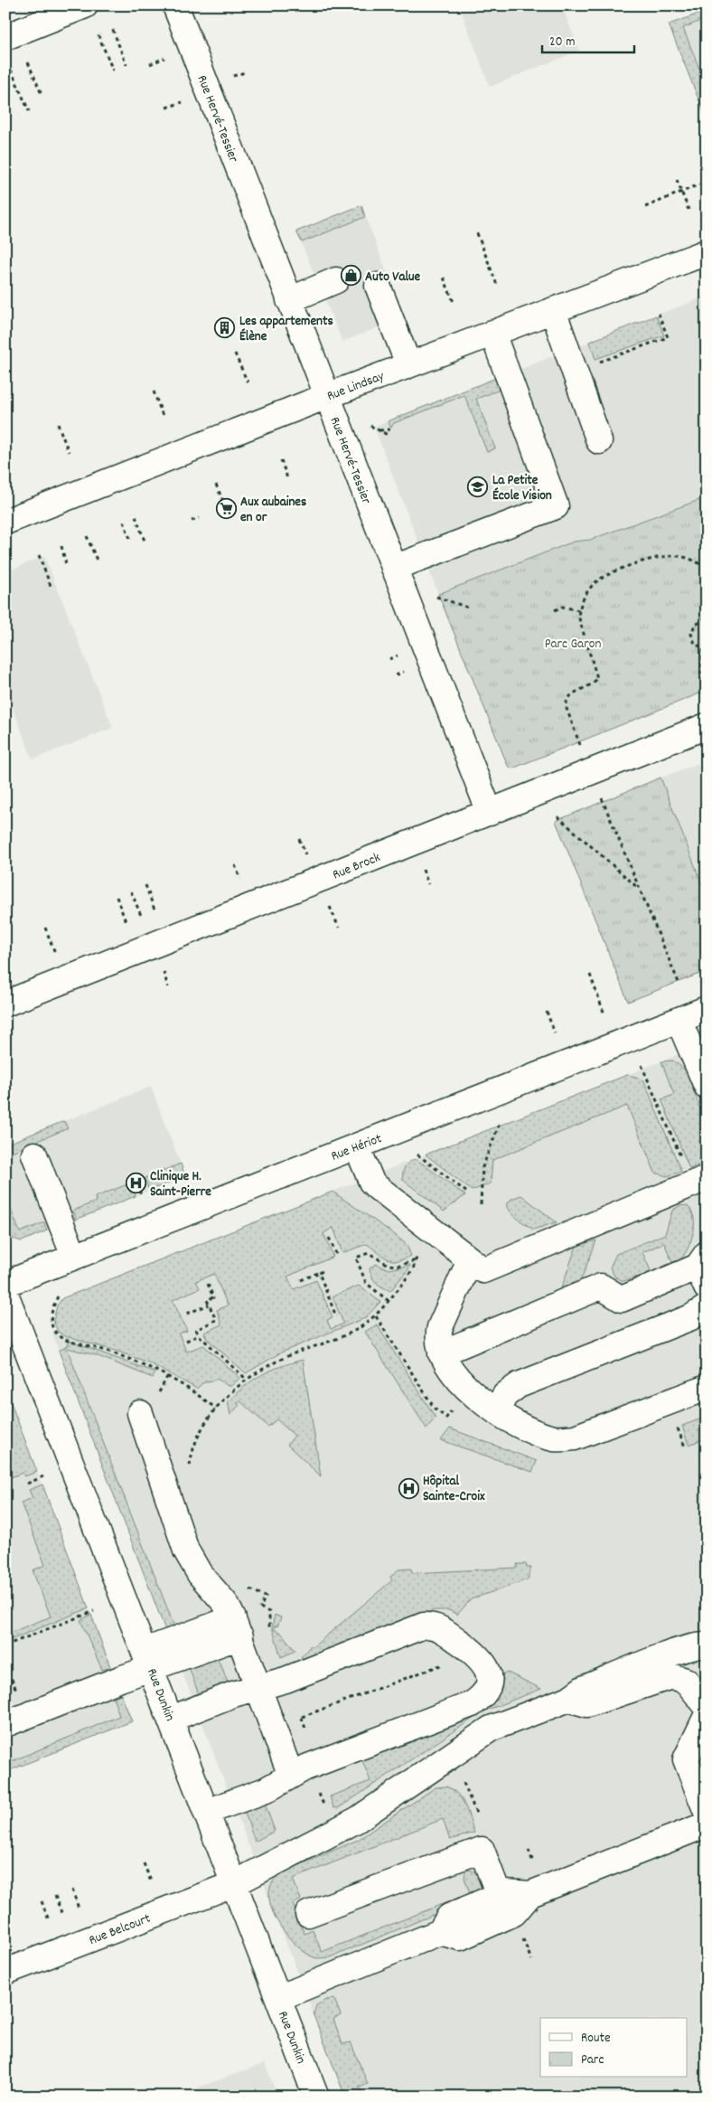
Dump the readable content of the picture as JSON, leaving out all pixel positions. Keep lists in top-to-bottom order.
{
  "streets": {
    "street": [
      "Rue Hervé-Tessier",
      "Rue Lindsay",
      "Rue Brock",
      "Rue Hériot",
      "Rue Dunkin",
      "Rue Belcourt"
    ]
  },
  "crossings": [
    ["Rue Hervé-Tessier", "Rue Lindsay"],
    ["Rue Hervé-Tessier", "Rue Brock"],
    ["Rue Dunkin", "Rue Belcourt"]
  ],
  "parks": ["Parc Garon"],
  "places": {
    "shop": ["Auto Value"],
    "building": ["Les appartements Élène"],
    "school or university": ["La Petite École Vision"],
    "supermarket": ["Aux aubaines en or"],
    "hospital": ["Clinique H. Saint-Pierre", "Hôpital Sainte-Croix"]
  },
  "legend": ["Route", "Parc"],
  "scale_bar": "20 m"
}
